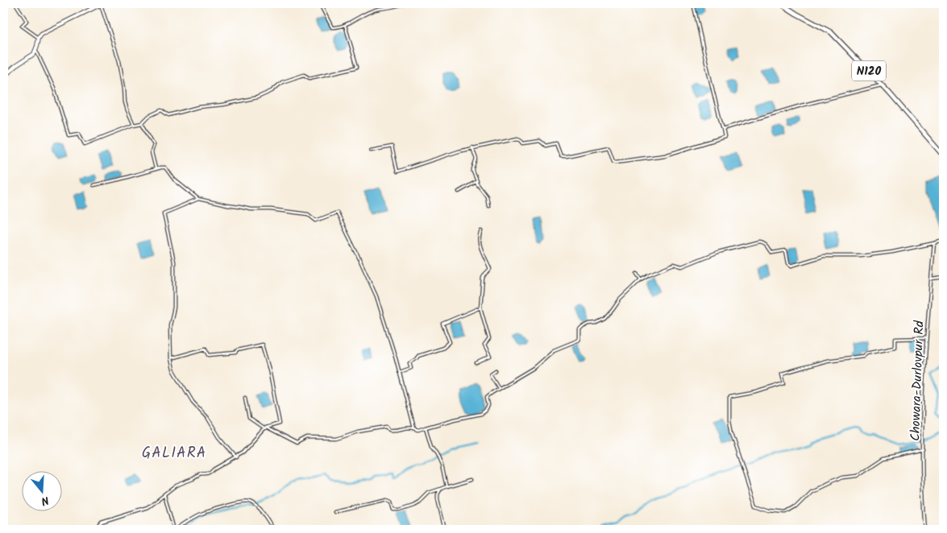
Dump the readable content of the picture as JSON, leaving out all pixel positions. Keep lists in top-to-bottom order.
{
  "streets": {
    "highway": ["N120"],
    "street": ["Chowara-Durlovpur Rd"]
  },
  "districts": ["GALIARA"],
  "north": "bottom"
}
